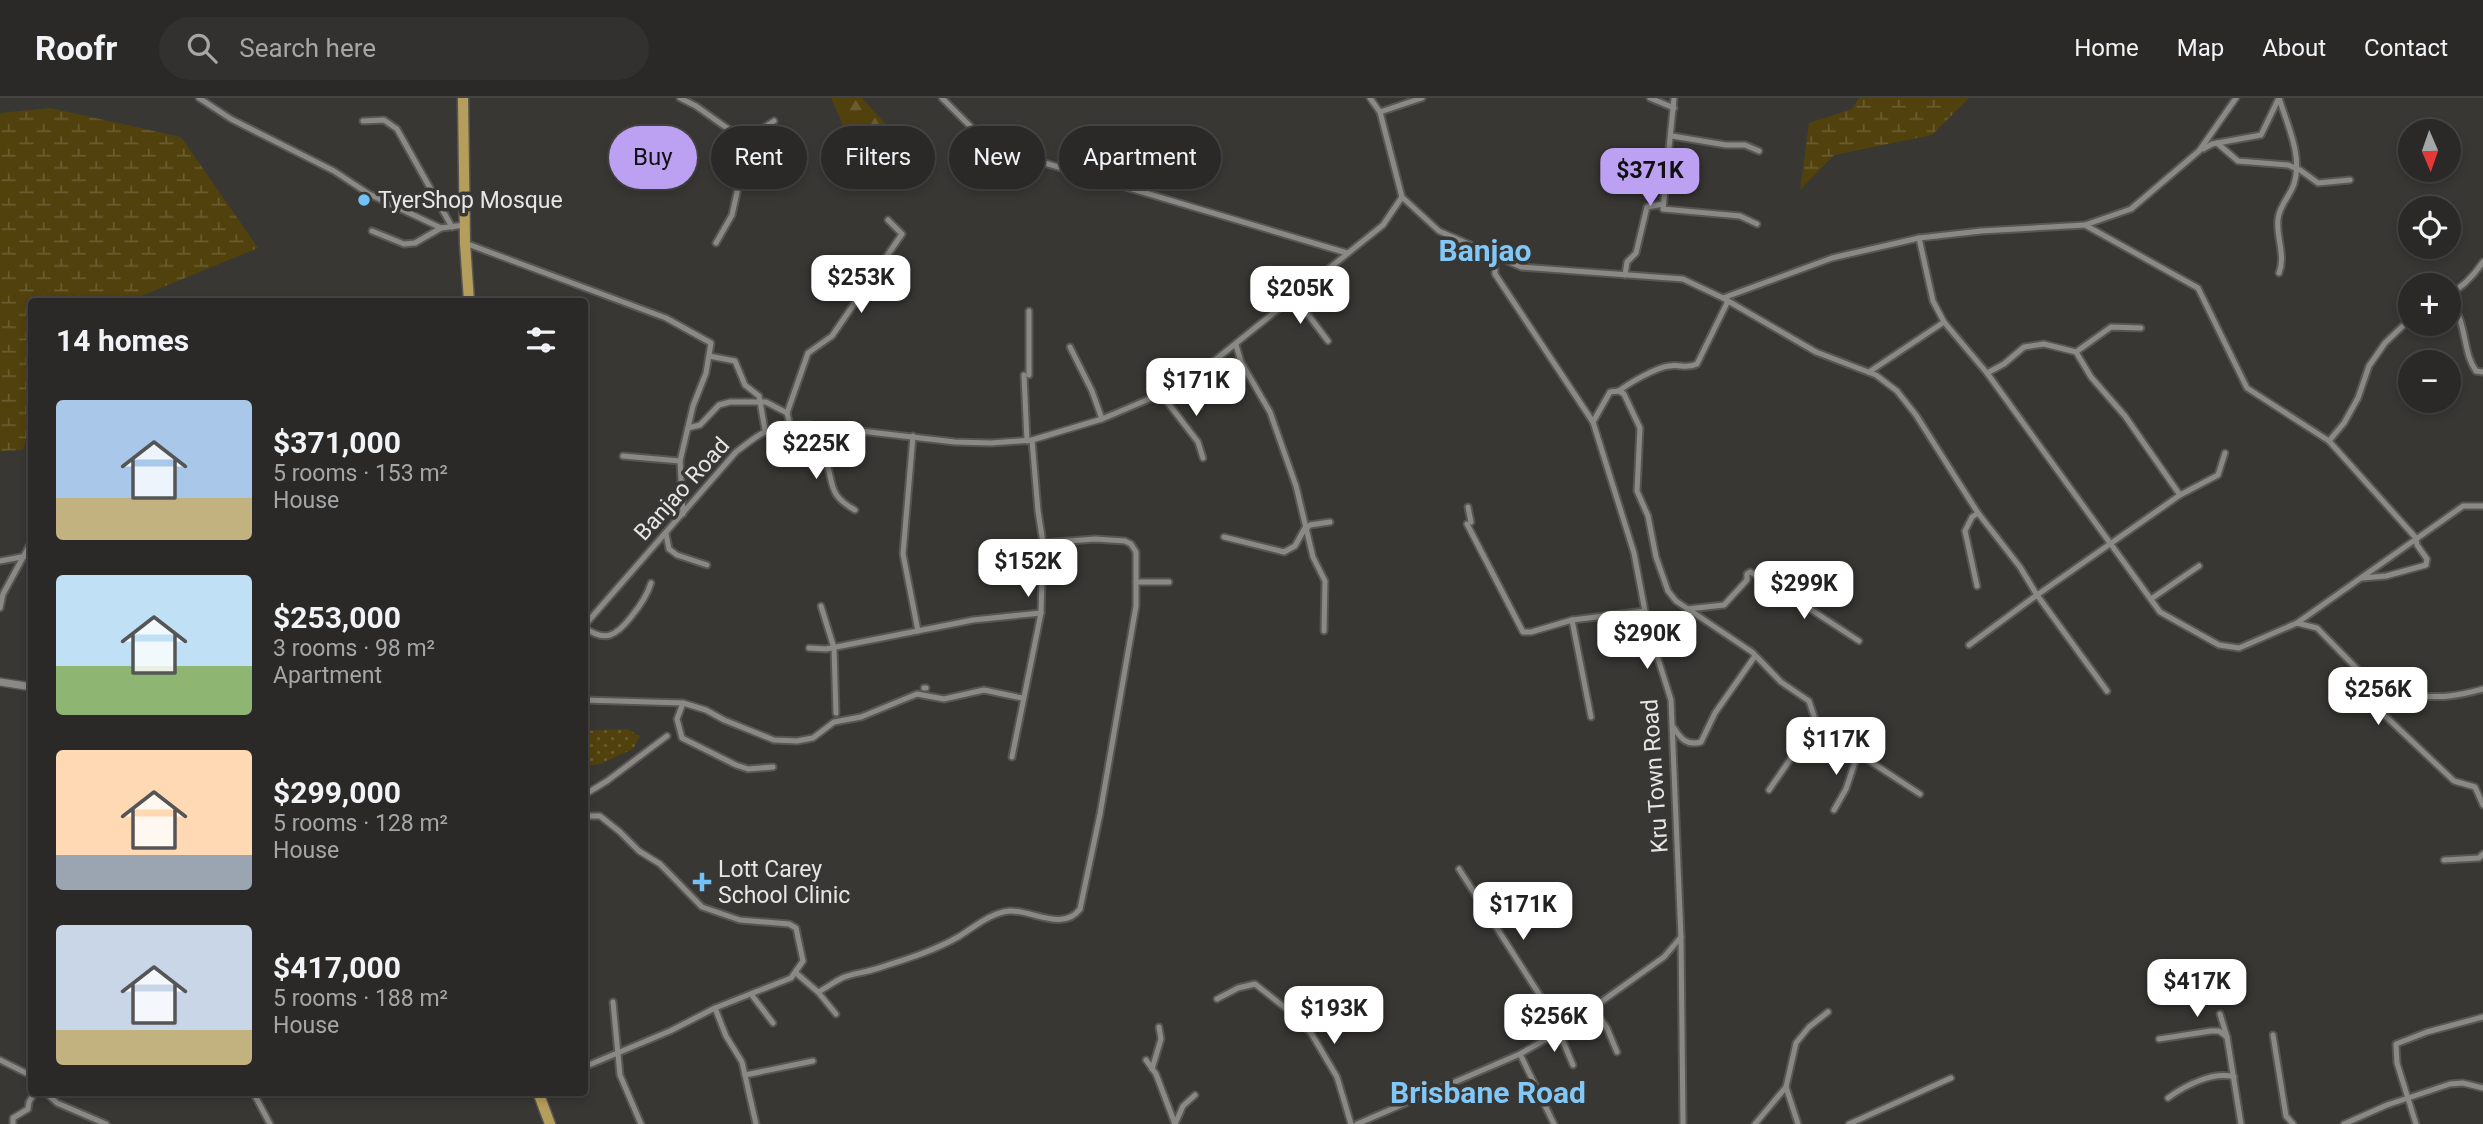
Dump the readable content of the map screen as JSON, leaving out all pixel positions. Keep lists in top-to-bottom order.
{
  "streets": {
    "street": ["Banjao Road", "Kru Town Road"]
  },
  "districts": ["Banjao", "Brisbane Road"],
  "places": {
    "other": ["TyerShop Mosque"],
    "health": ["Lott Carey School Clinic"]
  },
  "north": "bottom",
  "page": {
    "header": "Roofr",
    "search": "Search here",
    "nav": [
      "Home",
      "Map",
      "About",
      "Contact"
    ],
    "map_buttons": ["+", "−"],
    "chip": [
      "Buy",
      "Rent",
      "Filters",
      "New",
      "Apartment"
    ],
    "price": [
      "$371K",
      "$253K",
      "$205K",
      "$171K",
      "$225K",
      "$152K",
      "$299K",
      "$290K",
      "$256K",
      "$117K",
      "$171K",
      "$417K",
      "$193K",
      "$256K"
    ],
    "heading": "14 homes",
    "list": [
      {
        "name": "$371,000",
        "note": "5 rooms · 153 m² · House"
      },
      {
        "name": "$253,000",
        "note": "3 rooms · 98 m² · Apartment"
      },
      {
        "name": "$299,000",
        "note": "5 rooms · 128 m² · House"
      },
      {
        "name": "$417,000",
        "note": "5 rooms · 188 m² · House"
      }
    ]
  }
}
